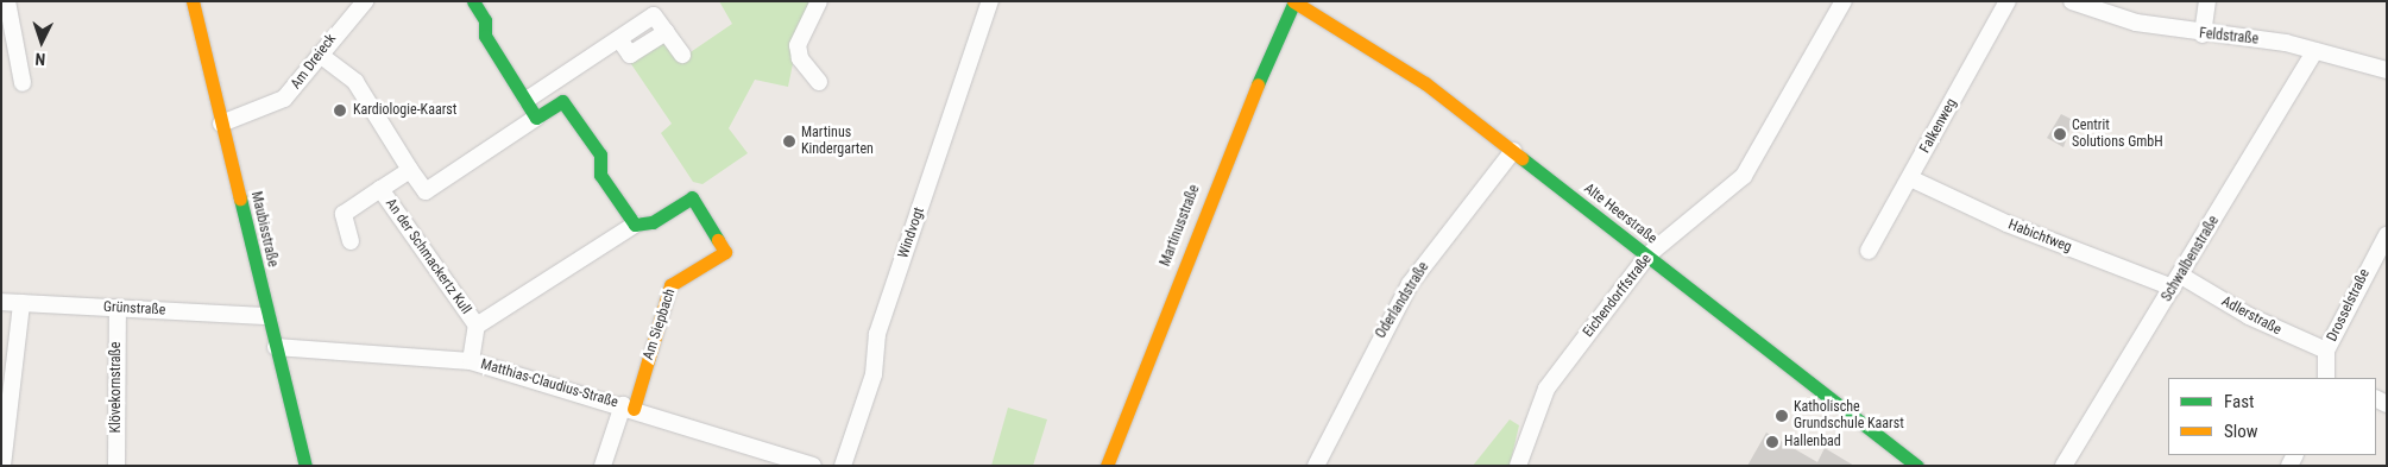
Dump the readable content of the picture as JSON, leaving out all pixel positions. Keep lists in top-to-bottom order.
{
  "streets": {
    "street": [
      "Feldstraße",
      "Am Dreieck",
      "Falkenweg",
      "Alte Heerstraße",
      "Martinusstraße",
      "Maubisstraße",
      "Windvogt",
      "Habichtweg",
      "An der Schmackertz Kull",
      "Schwalbenstraße",
      "Eichendorffstraße",
      "Oderlandstraße",
      "Drosselstraße",
      "Grünstraße",
      "Adlerstraße",
      "Am Siepbach",
      "Matthias-Claudius-Straße",
      "Klövekornstraße"
    ]
  },
  "crossings": [
    ["Feldstraße", "Schwalbenstraße"],
    ["Am Dreieck", "Maubisstraße"],
    ["Falkenweg", "Habichtweg"],
    ["Alte Heerstraße", "Martinusstraße"],
    ["Alte Heerstraße", "Eichendorffstraße"],
    ["Alte Heerstraße", "Oderlandstraße"],
    ["Maubisstraße", "Grünstraße"],
    ["Maubisstraße", "Matthias-Claudius-Straße"],
    ["Habichtweg", "Schwalbenstraße"],
    ["Habichtweg", "Adlerstraße"],
    ["An der Schmackertz Kull", "Am Siepbach"],
    ["Schwalbenstraße", "Adlerstraße"],
    ["Drosselstraße", "Adlerstraße"],
    ["Grünstraße", "Klövekornstraße"],
    ["Am Siepbach", "Matthias-Claudius-Straße"]
  ],
  "places": [
    "Kardiologie-Kaarst",
    "Centrit Solutions GmbH",
    "Martinus Kindergarten",
    "Katholische Grundschule Kaarst",
    "Hallenbad"
  ],
  "legend": ["Fast", "Slow"],
  "north": "bottom"
}
